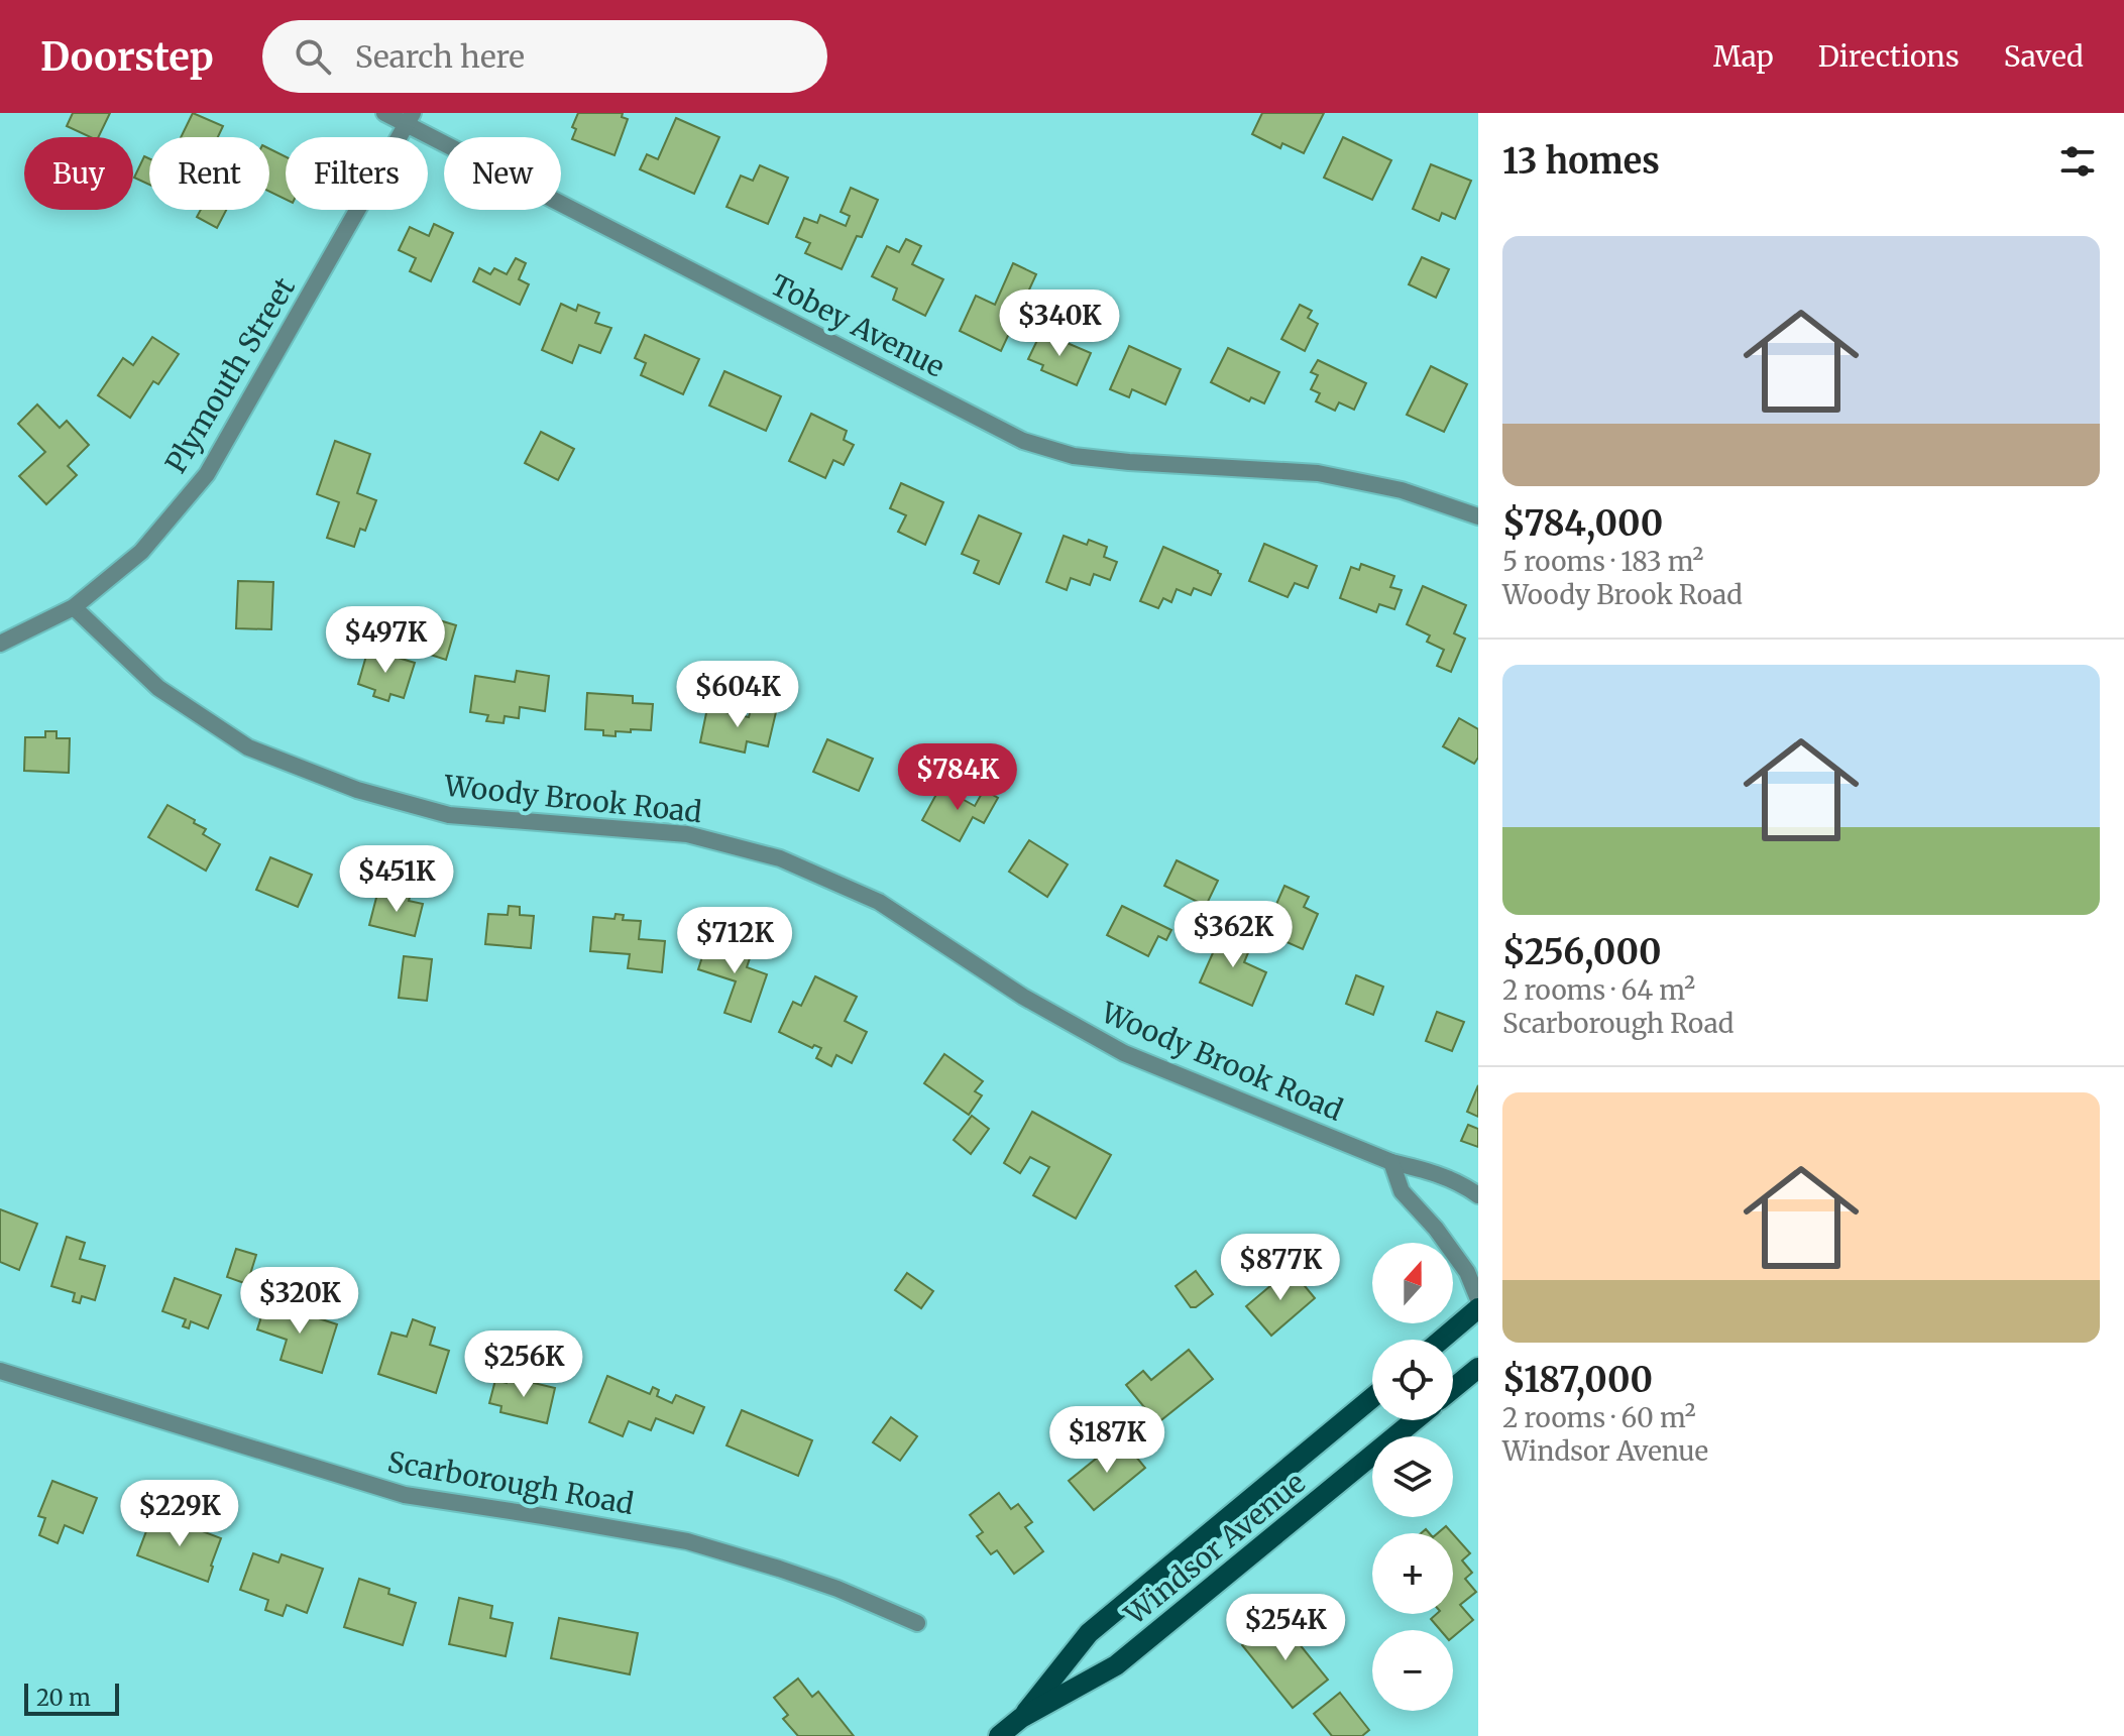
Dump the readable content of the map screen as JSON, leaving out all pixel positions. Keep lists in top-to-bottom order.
{
  "streets": {
    "main road": ["Windsor Avenue"],
    "street": [
      "Tobey Avenue",
      "Plymouth Street",
      "Woody Brook Road",
      "Scarborough Road"
    ]
  },
  "crossings": [
    ["Tobey Avenue", "Plymouth Street"],
    ["Plymouth Street", "Woody Brook Road"]
  ],
  "scale_bar": "20 m",
  "north": "top",
  "page": {
    "header": "Doorstep",
    "search": "Search here",
    "nav": ["Map", "Directions", "Saved"],
    "heading": "13 homes",
    "chip": [
      "Buy",
      "Rent",
      "Filters",
      "New"
    ],
    "list": [
      {
        "name": "$784,000",
        "note": "5 rooms · 183 m² · Woody Brook Road"
      },
      {
        "name": "$256,000",
        "note": "2 rooms · 64 m² · Scarborough Road"
      },
      {
        "name": "$187,000",
        "note": "2 rooms · 60 m² · Windsor Avenue"
      }
    ],
    "price": [
      "$340K",
      "$497K",
      "$604K",
      "$784K",
      "$451K",
      "$362K",
      "$712K",
      "$877K",
      "$320K",
      "$256K",
      "$187K",
      "$229K",
      "$254K"
    ],
    "map_buttons": ["+", "−"],
    "scale": "20 m"
  }
}
